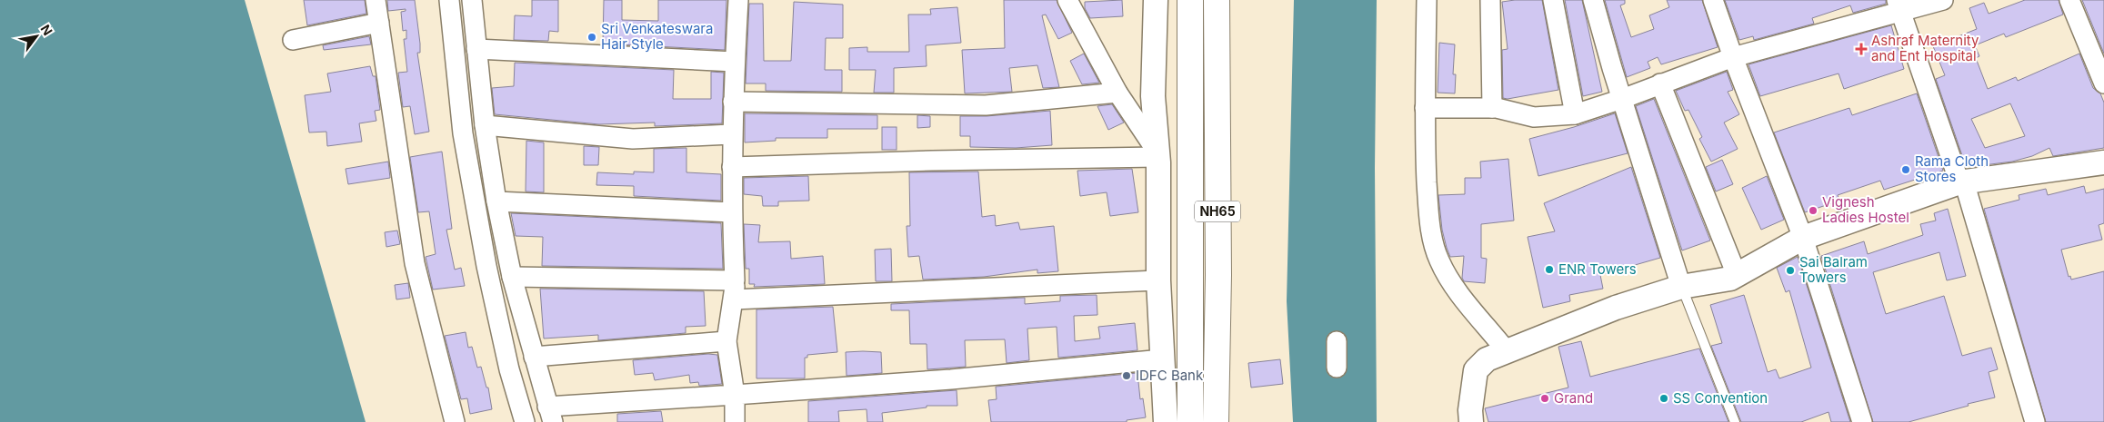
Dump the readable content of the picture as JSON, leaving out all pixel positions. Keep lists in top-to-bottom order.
{
  "streets": {
    "highway": ["NH65"]
  },
  "places": {
    "other": [
      "Sri Venkateswara Hair Style",
      "Rama Cloth Stores",
      "Vignesh Ladies Hostel",
      "ENR Towers",
      "Sai Balram Towers",
      "IDFC Bank",
      "Grand",
      "SS Convention"
    ],
    "health": ["Ashraf Maternity and Ent Hospital"]
  },
  "north": "top right"
}
